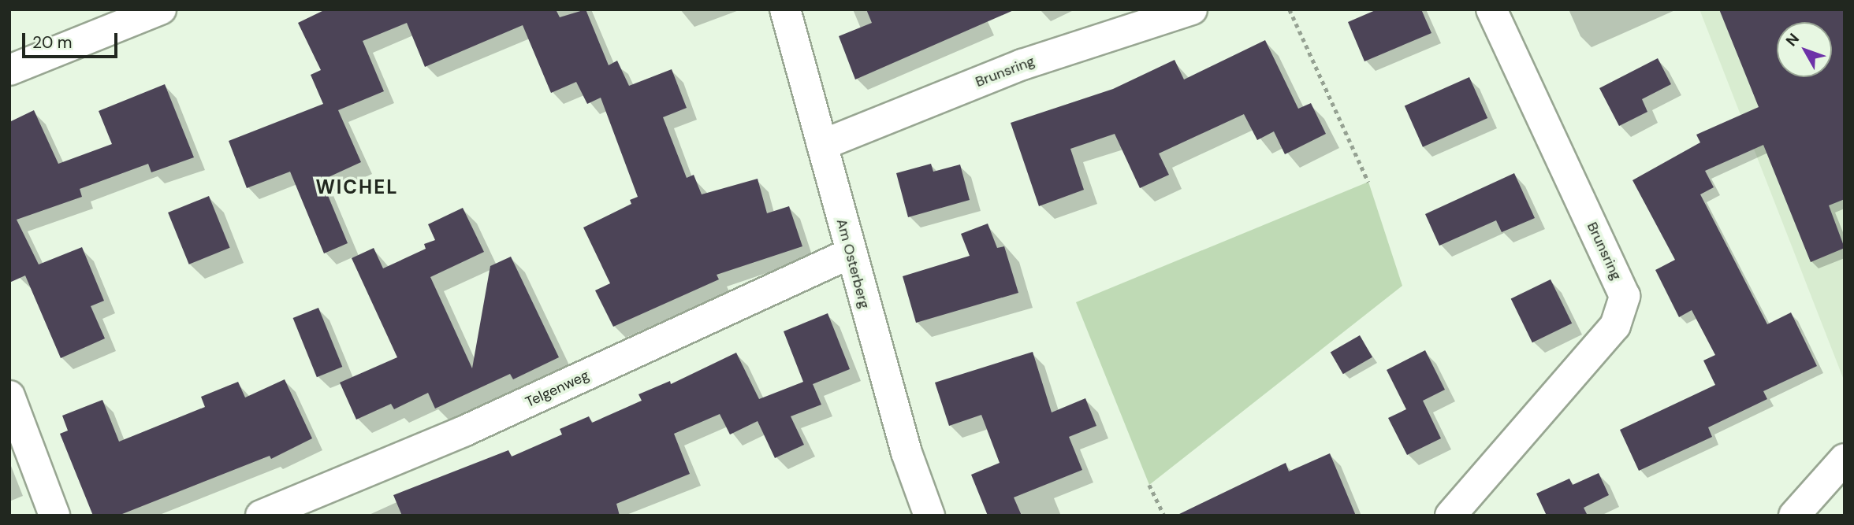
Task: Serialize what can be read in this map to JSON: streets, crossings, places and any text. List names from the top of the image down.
{
  "streets": {
    "street": ["Brunsring", "Am Osterberg", "Telgenweg"]
  },
  "crossings": [
    ["Brunsring", "Am Osterberg"],
    ["Am Osterberg", "Telgenweg"]
  ],
  "districts": ["WICHEL"],
  "scale_bar": "20 m",
  "north": "top left"
}
